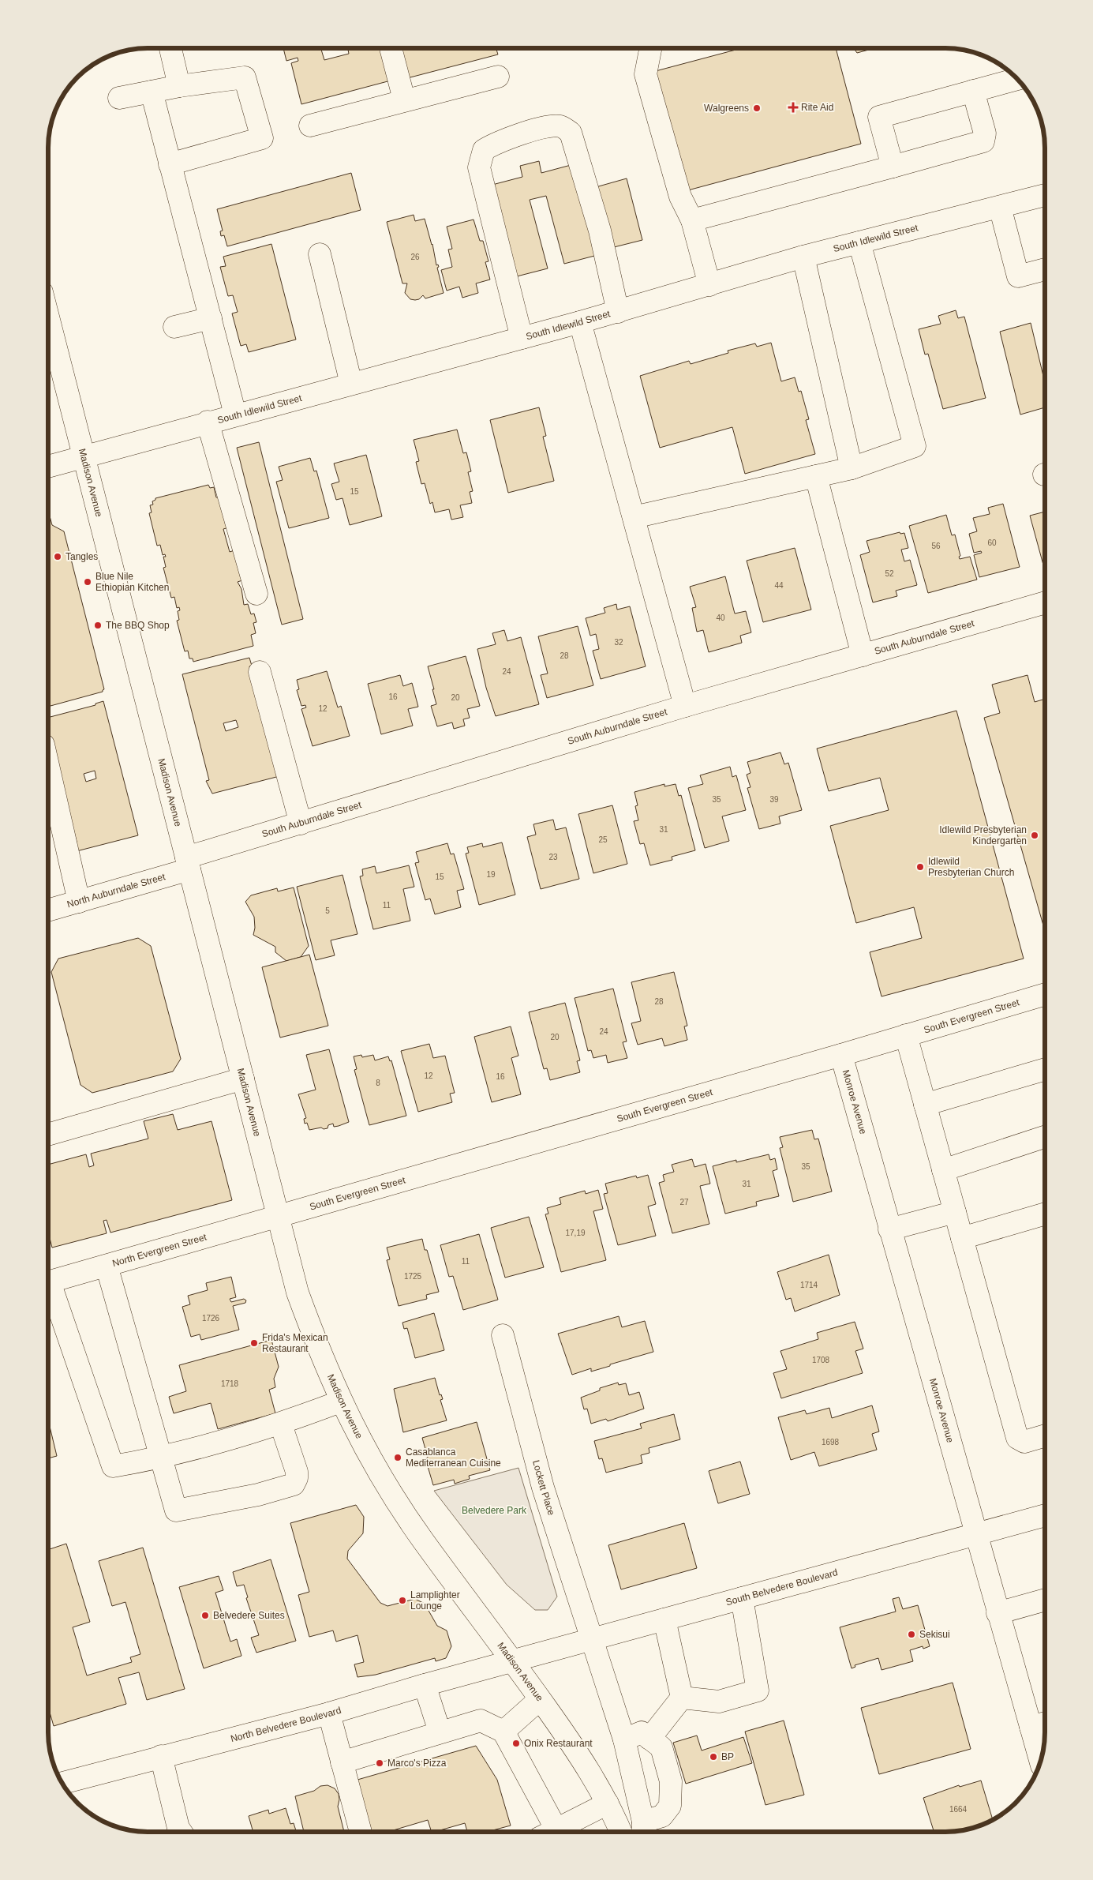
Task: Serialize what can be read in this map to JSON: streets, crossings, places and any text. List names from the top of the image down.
{
  "streets": {
    "street": [
      "South Idlewild Street",
      "Madison Avenue",
      "South Auburndale Street",
      "North Auburndale Street",
      "South Evergreen Street",
      "Monroe Avenue",
      "North Evergreen Street",
      "Lockett Place",
      "South Belvedere Boulevard",
      "North Belvedere Boulevard"
    ]
  },
  "crossings": [
    ["South Idlewild Street", "Madison Avenue"],
    ["Madison Avenue", "South Auburndale Street"],
    ["Madison Avenue", "North Auburndale Street"],
    ["Madison Avenue", "South Evergreen Street"],
    ["Madison Avenue", "North Evergreen Street"],
    ["Madison Avenue", "South Belvedere Boulevard"],
    ["Madison Avenue", "North Belvedere Boulevard"],
    ["South Auburndale Street", "North Auburndale Street"],
    ["South Evergreen Street", "Monroe Avenue"],
    ["South Evergreen Street", "North Evergreen Street"],
    ["Monroe Avenue", "South Belvedere Boulevard"],
    ["Lockett Place", "South Belvedere Boulevard"],
    ["South Belvedere Boulevard", "North Belvedere Boulevard"]
  ],
  "parks": ["Belvedere Park"],
  "places": {
    "health": ["Rite Aid"],
    "other": [
      "Walgreens",
      "Tangles",
      "Blue Nile Ethiopian Kitchen",
      "The BBQ Shop",
      "Idlewild Presbyterian Kindergarten",
      "Idlewild Presbyterian Church",
      "Frida's Mexican Restaurant",
      "Casablanca Mediterranean Cuisine",
      "Lamplighter Lounge",
      "Belvedere Suites",
      "Sekisui",
      "Onix Restaurant",
      "BP",
      "Marco's Pizza"
    ]
  },
  "house_numbers": [
    "26",
    "15",
    "60",
    "56",
    "52",
    "44",
    "40",
    "32",
    "28",
    "24",
    "16",
    "20",
    "12",
    "35",
    "39",
    "31",
    "25",
    "23",
    "19",
    "15",
    "11",
    "5",
    "28",
    "24",
    "20",
    "12",
    "16",
    "8",
    "35",
    "31",
    "27",
    "17,19",
    "11",
    "1725",
    "1714",
    "1726",
    "1708",
    "1718",
    "1698",
    "1664"
  ]
}
